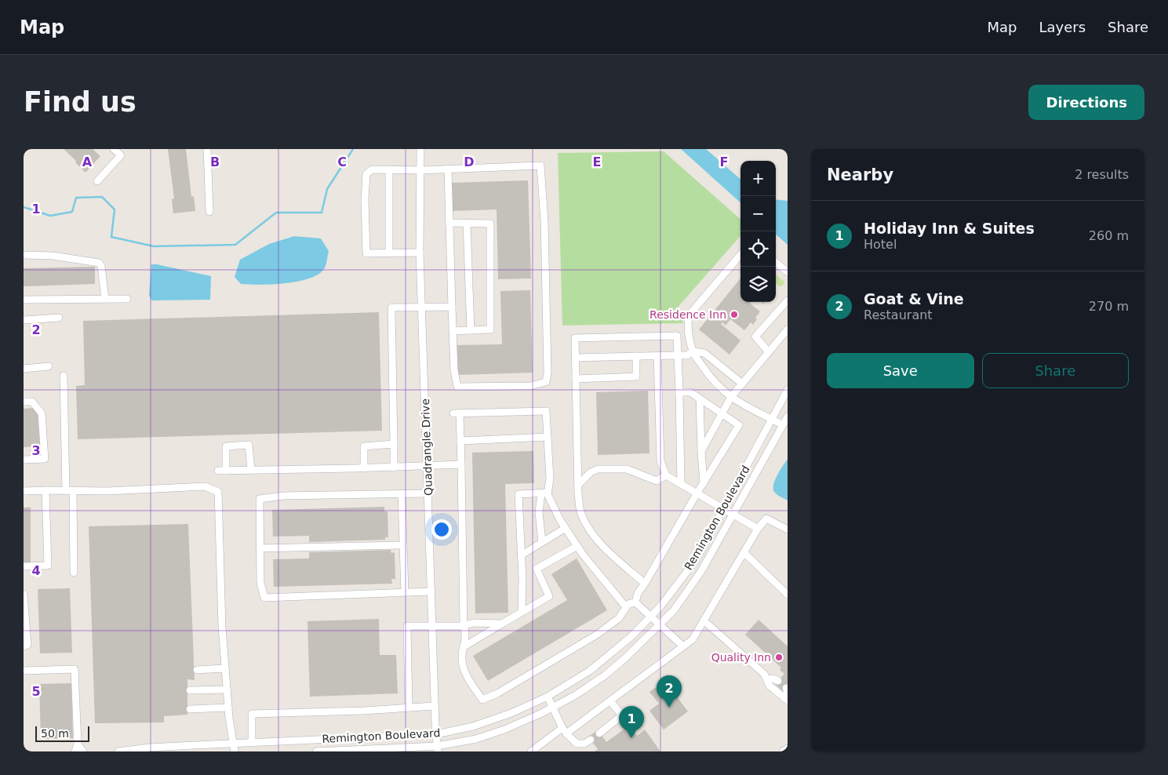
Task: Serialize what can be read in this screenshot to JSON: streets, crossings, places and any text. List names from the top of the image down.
{
  "streets": {
    "street": ["Quadrangle Drive", "Remington Boulevard"]
  },
  "crossings": [
    ["Quadrangle Drive", "Remington Boulevard"]
  ],
  "places": ["Residence Inn", "Quality Inn"],
  "scale_bar": "50 m",
  "page": {
    "header": "Map",
    "nav": ["Map", "Layers", "Share"],
    "buttons": [
      "Directions",
      ["Save", "Share"]
    ],
    "title": "Find us",
    "heading": ["Nearby", "2 results"],
    "map_buttons": ["+", "−"],
    "list": [
      {
        "mark": "1",
        "name": "Holiday Inn & Suites",
        "note": "Hotel",
        "value": "260 m"
      },
      {
        "mark": "2",
        "name": "Goat & Vine",
        "note": "Restaurant",
        "value": "270 m"
      }
    ],
    "pins": ["2", "1"],
    "scale": "50 m"
  },
  "grid": {
    "columns": [
      "A",
      "B",
      "C",
      "D",
      "E",
      "F"
    ],
    "rows": [
      "1",
      "2",
      "3",
      "4",
      "5"
    ]
  }
}
